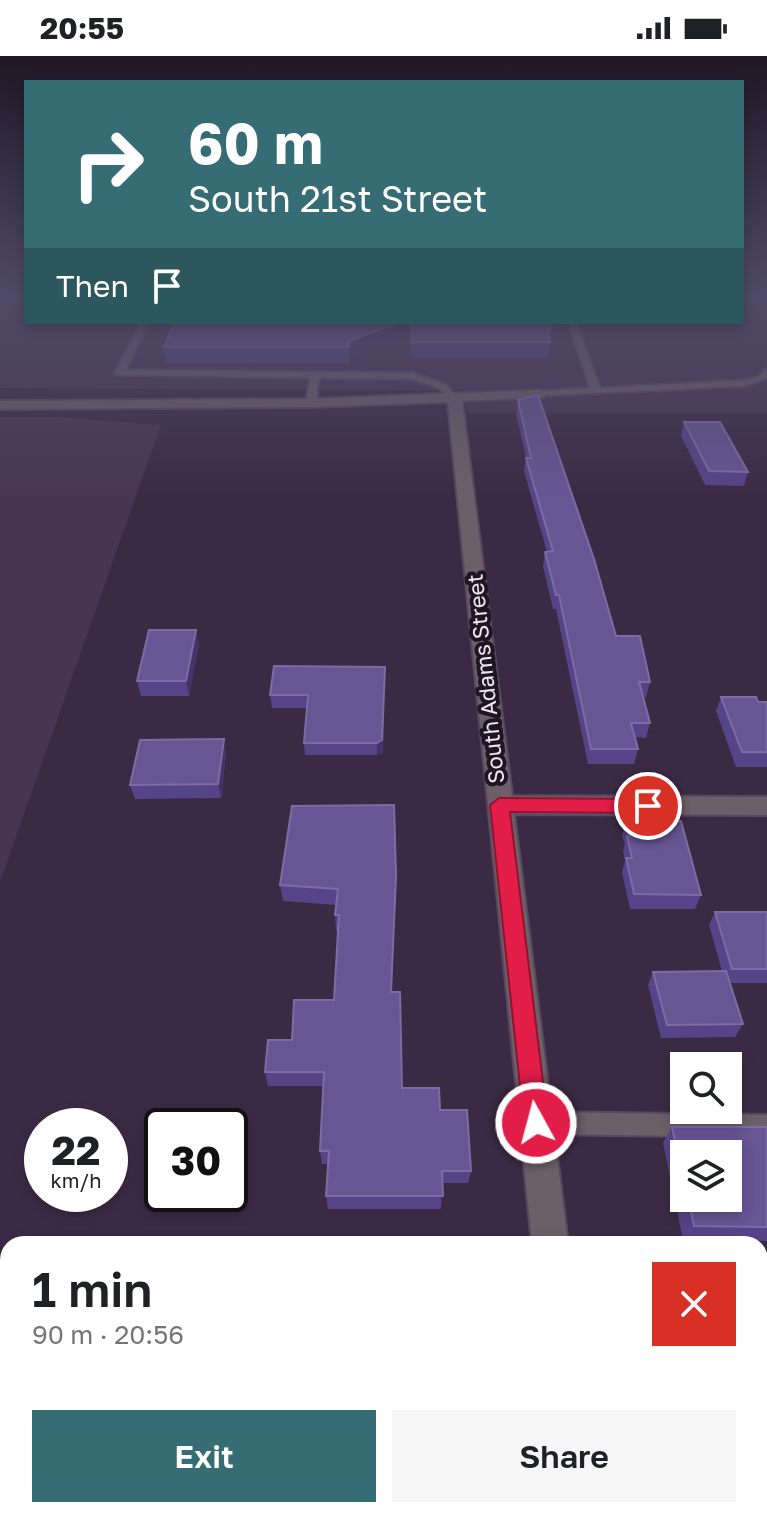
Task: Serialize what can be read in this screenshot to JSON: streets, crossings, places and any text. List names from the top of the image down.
{
  "streets": {
    "street": ["South Adams Street"]
  },
  "page": {
    "status": "20:55",
    "turn": ["60 m", "South 21st Street"],
    "then": "Then",
    "speed": "22 km/h",
    "limit": "30",
    "heading": ["1 min", "90 m · 20:56"],
    "buttons": ["Exit", "Share"]
  }
}
